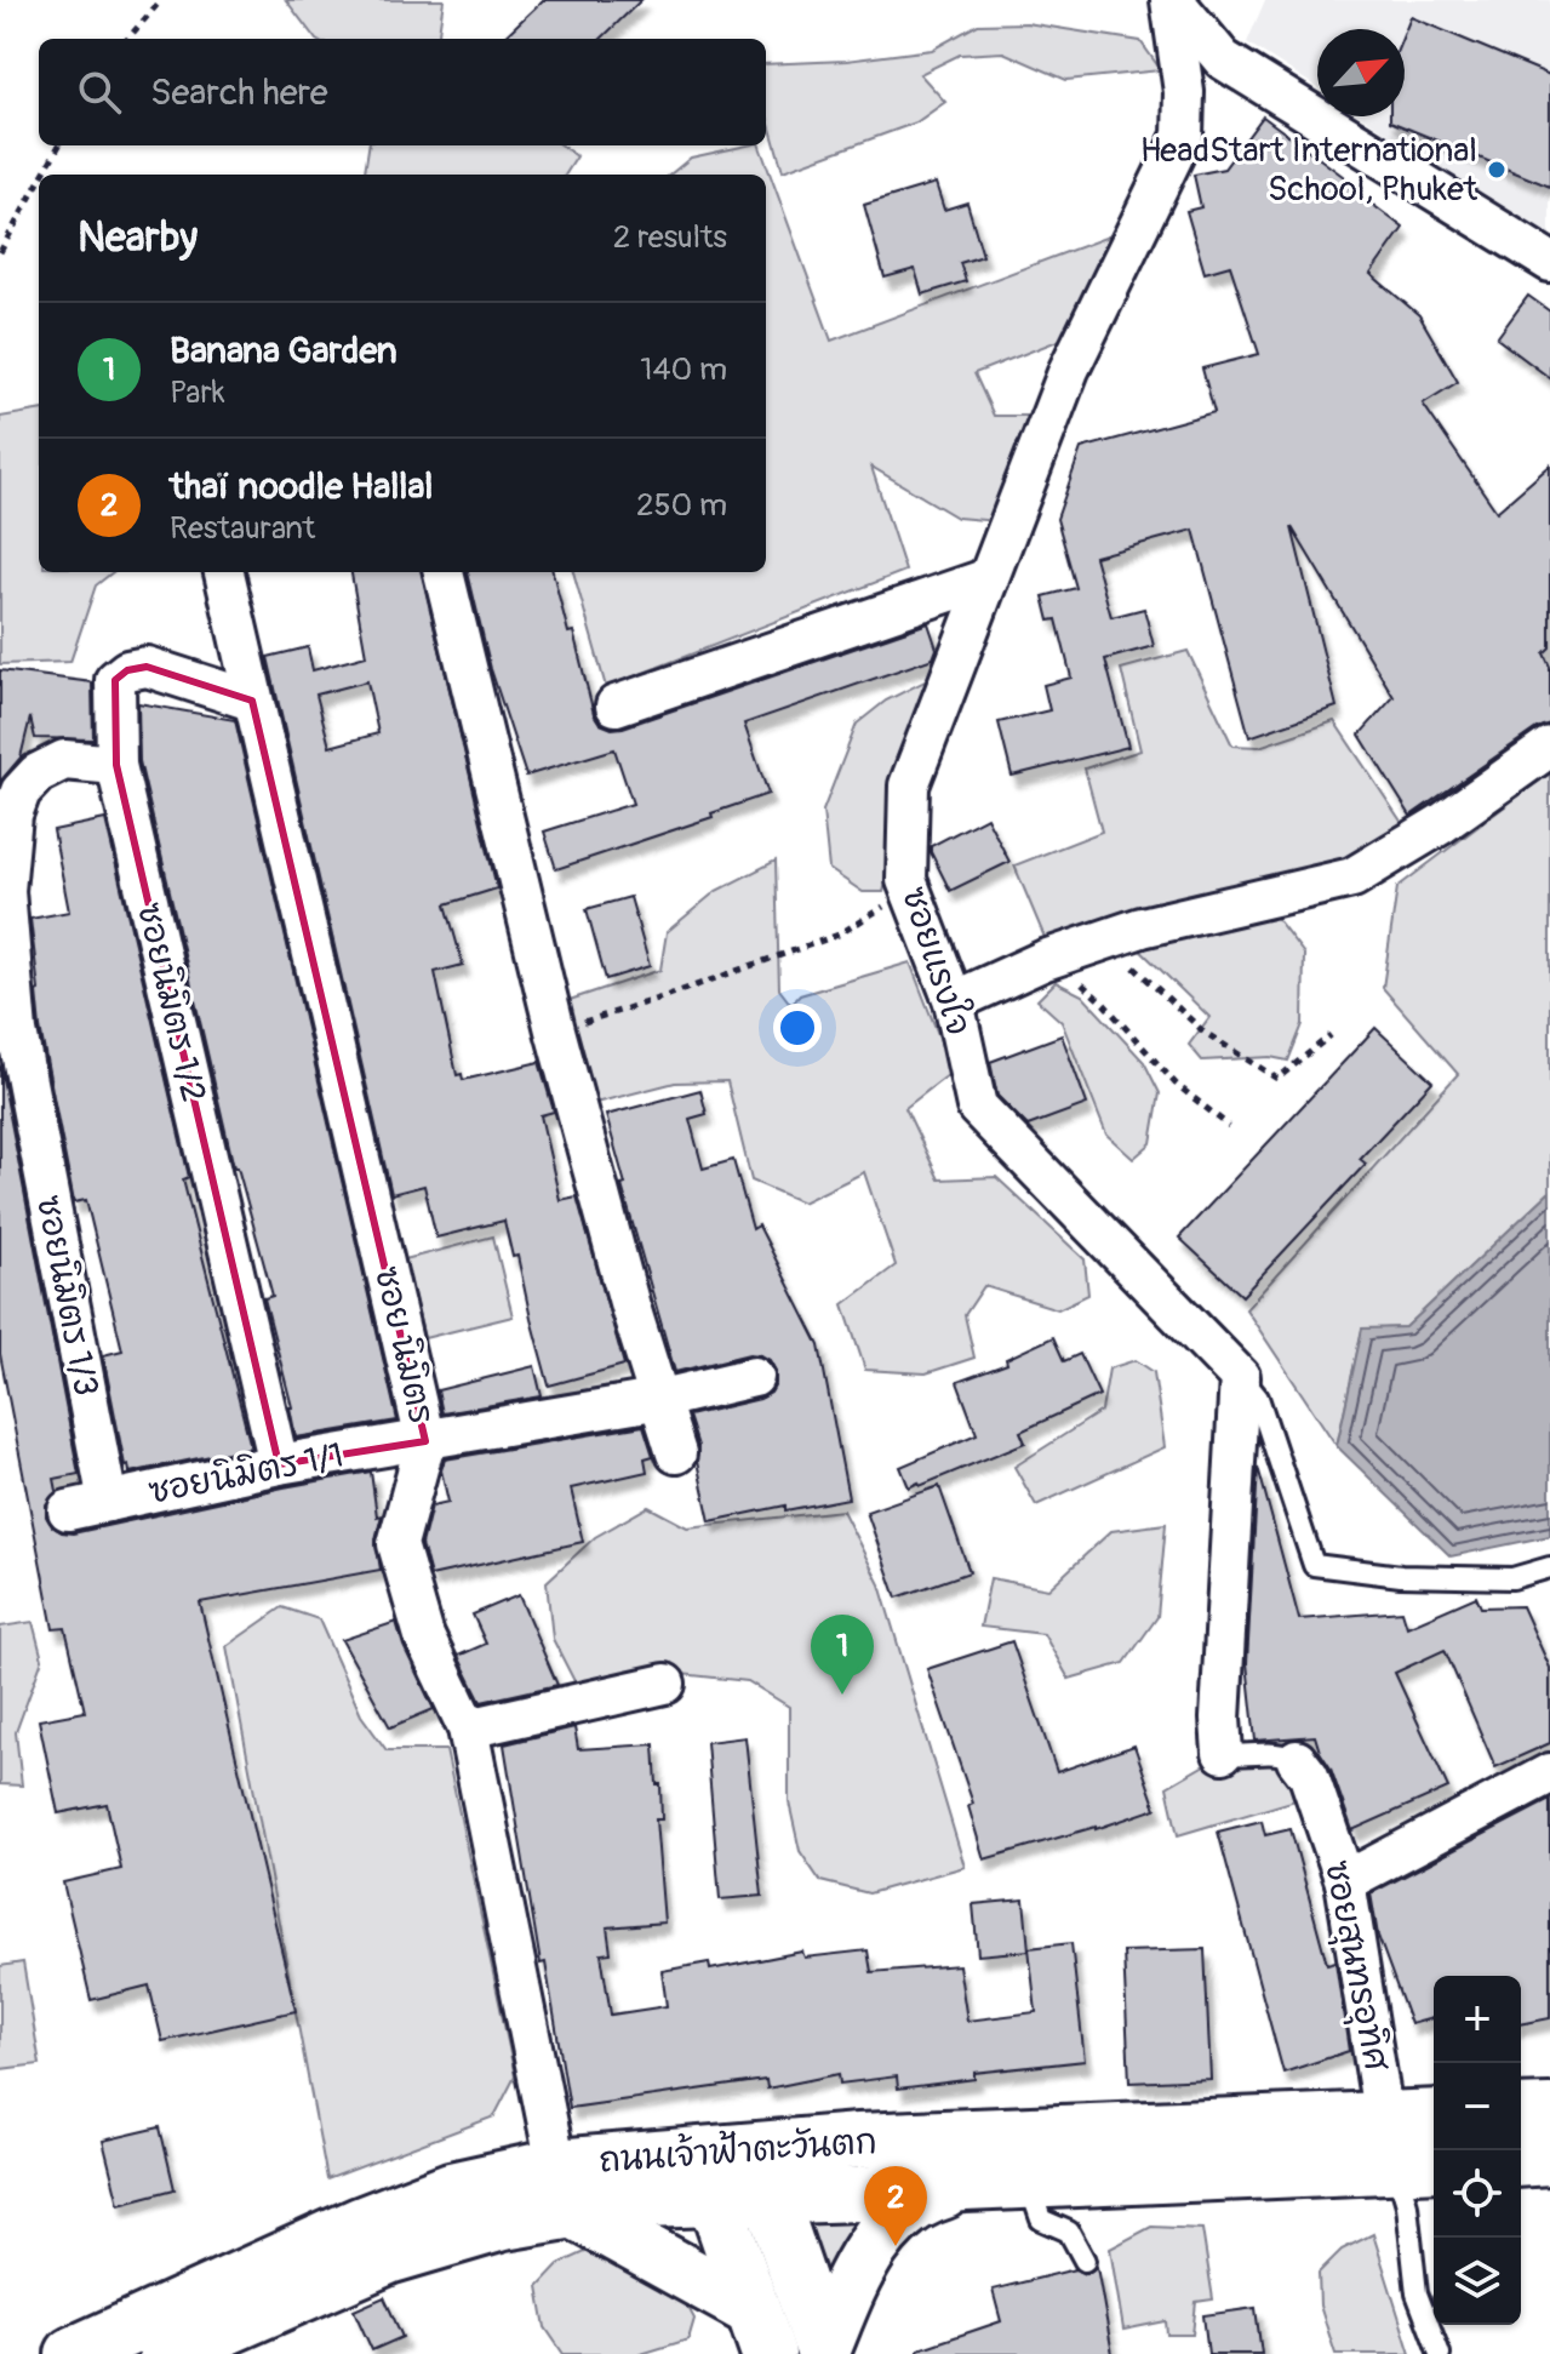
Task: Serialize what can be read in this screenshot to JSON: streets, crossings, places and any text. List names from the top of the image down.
{
  "streets": {
    "main road": ["ถนนเจ้าฟ้าตะวันตก"],
    "street": [
      "ซอยแรงใจ",
      "ซอยนิมิตร 1/2",
      "ซอยนิมิตร 1/3",
      "ซอย นิมิตร",
      "ซอยนิมิตร 1/1",
      "ซอยสุนทรอุทิศ"
    ]
  },
  "crossings": [
    ["ซอยนิมิตร 1/2", "ซอยนิมิตร 1/3"],
    ["ซอยนิมิตร 1/2", "ซอย นิมิตร"],
    ["ซอยนิมิตร 1/2", "ซอยนิมิตร 1/1"],
    ["ซอยนิมิตร 1/3", "ซอยนิมิตร 1/1"],
    ["ซอย นิมิตร", "ซอยนิมิตร 1/1"],
    ["ซอย นิมิตร", "ถนนเจ้าฟ้าตะวันตก"],
    ["ซอยสุนทรอุทิศ", "ถนนเจ้าฟ้าตะวันตก"]
  ],
  "places": ["HeadStart International School, Phuket"],
  "north": "top right",
  "page": {
    "search": "Search here",
    "heading": ["Nearby", "2 results"],
    "list": [
      {
        "mark": "1",
        "name": "Banana Garden",
        "note": "Park",
        "value": "140 m"
      },
      {
        "mark": "2",
        "name": "thaï noodle Hallal",
        "note": "Restaurant",
        "value": "250 m"
      }
    ],
    "pins": ["1", "2"],
    "map_buttons": ["+", "−"]
  }
}
